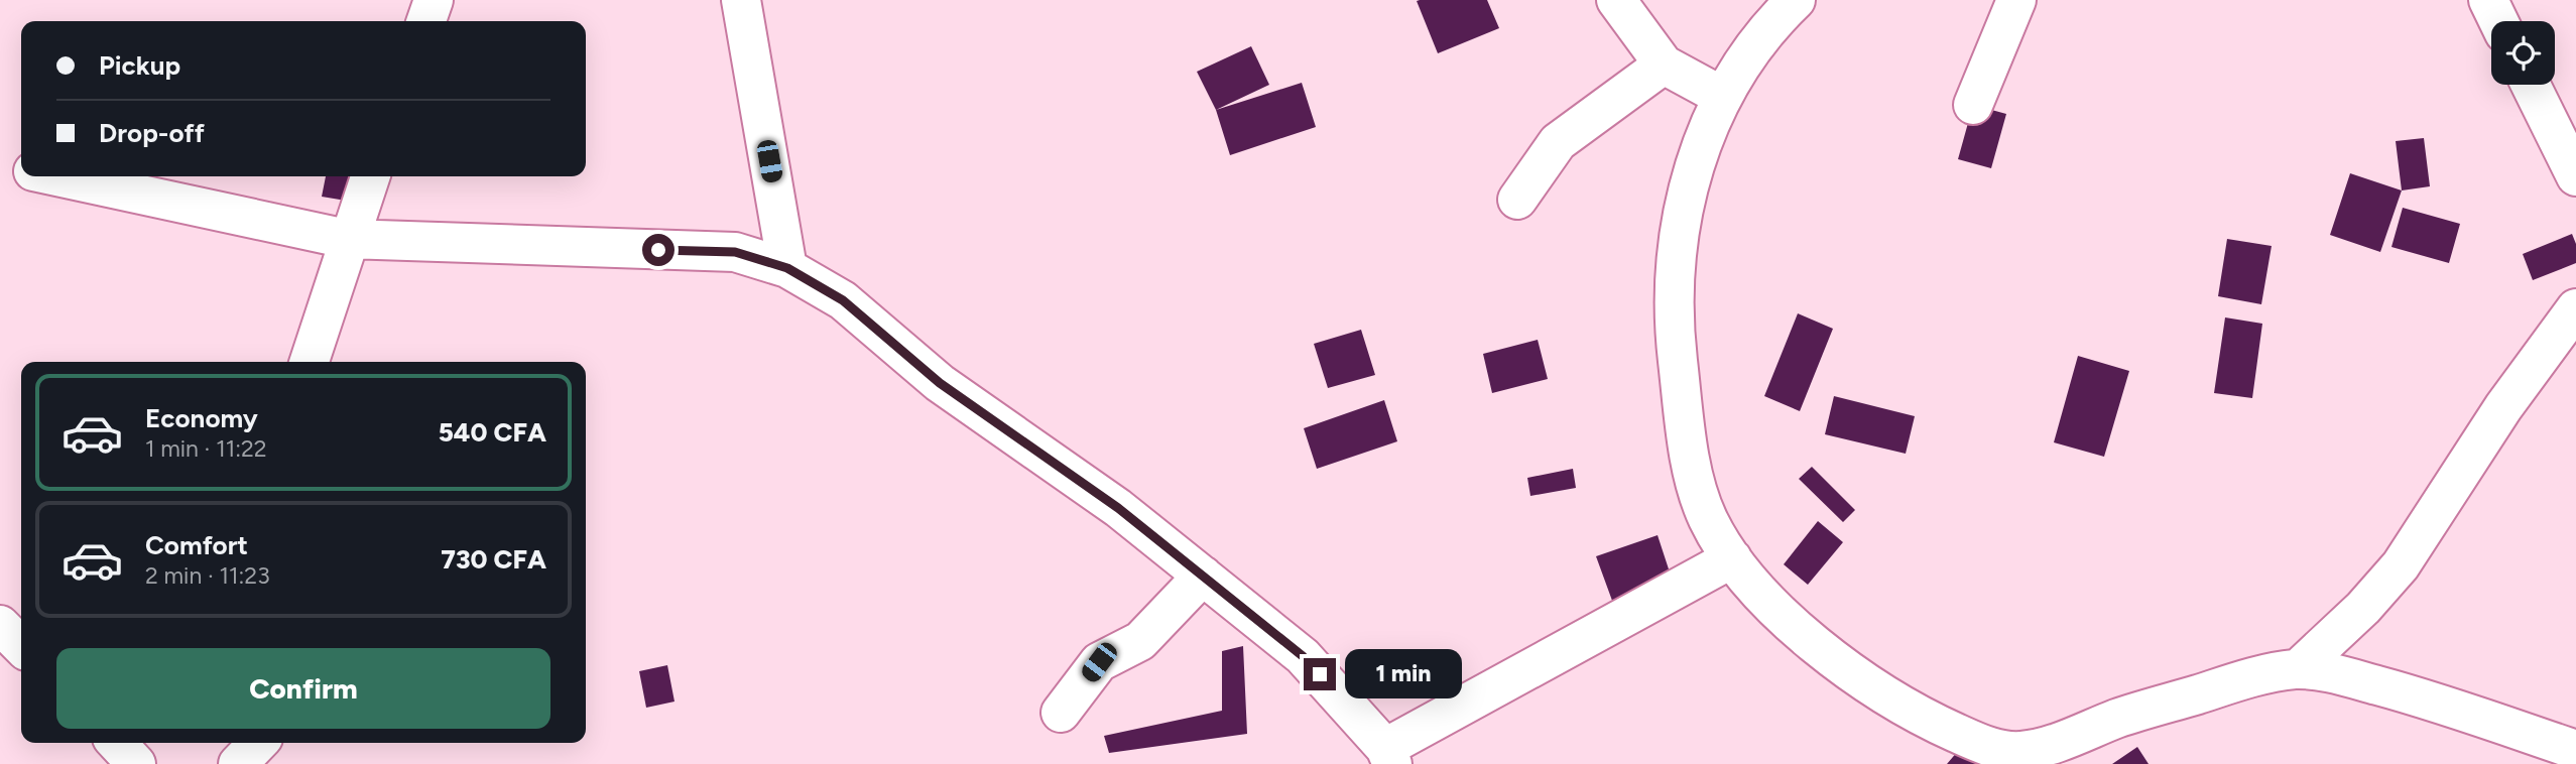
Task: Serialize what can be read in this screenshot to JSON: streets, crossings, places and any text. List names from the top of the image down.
{
  "page": {
    "banner": ["Pickup", "Drop-off"],
    "list": [
      {
        "name": "Economy",
        "note": "1 min · 11:22",
        "value": "540 CFA"
      },
      {
        "name": "Comfort",
        "note": "2 min · 11:23",
        "value": "730 CFA"
      }
    ],
    "buttons": "Confirm",
    "bubble": "1 min"
  }
}
